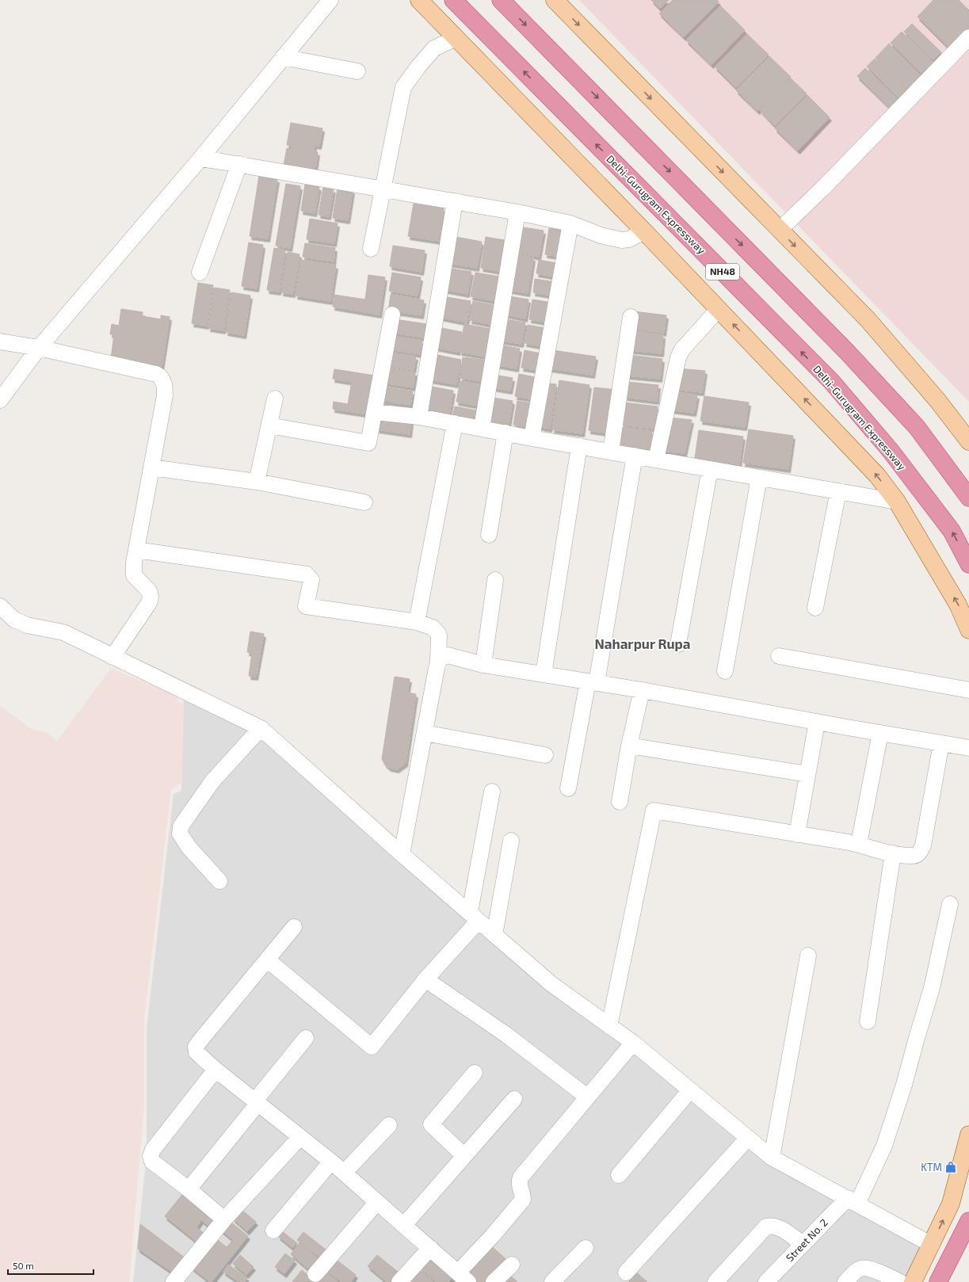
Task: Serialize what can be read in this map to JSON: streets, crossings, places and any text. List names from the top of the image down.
{
  "streets": {
    "highway": ["Delhi-Gurugram Expressway", "NH48"],
    "street": ["Street No. 2"]
  },
  "districts": ["Naharpur Rupa"],
  "places": {
    "shop": ["KTM"]
  },
  "scale_bar": "50 m"
}
